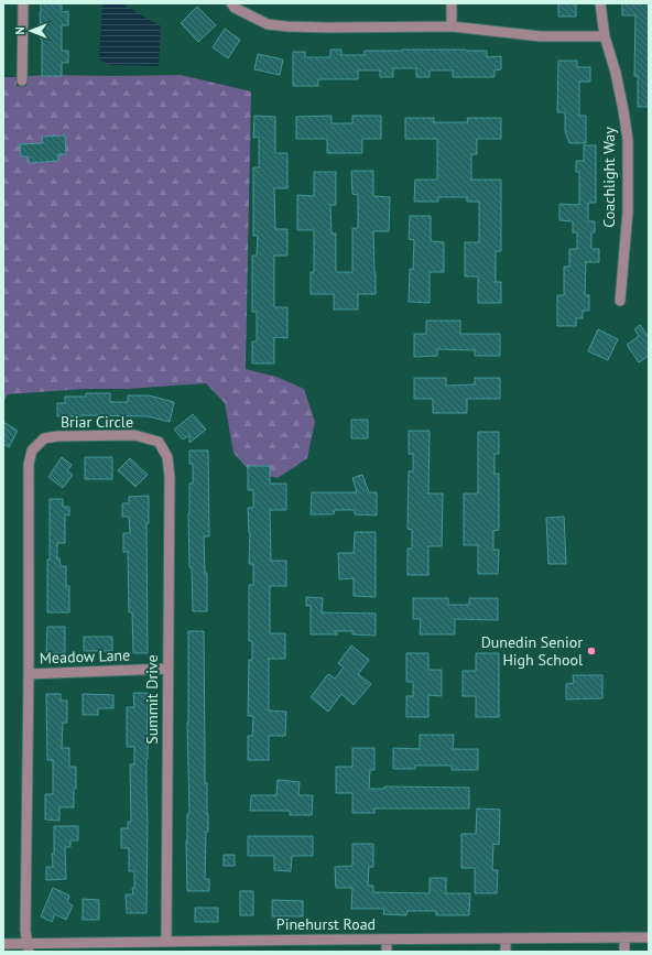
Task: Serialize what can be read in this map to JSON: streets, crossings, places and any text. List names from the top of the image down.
{
  "streets": {
    "street": [
      "Coachlight Way",
      "Briar Circle",
      "Meadow Lane",
      "Summit Drive",
      "Pinehurst Road"
    ]
  },
  "crossings": [
    ["Briar Circle", "Meadow Lane"],
    ["Briar Circle", "Summit Drive"],
    ["Meadow Lane", "Summit Drive"],
    ["Summit Drive", "Pinehurst Road"]
  ],
  "places": ["Dunedin Senior High School"],
  "north": "left"
}
